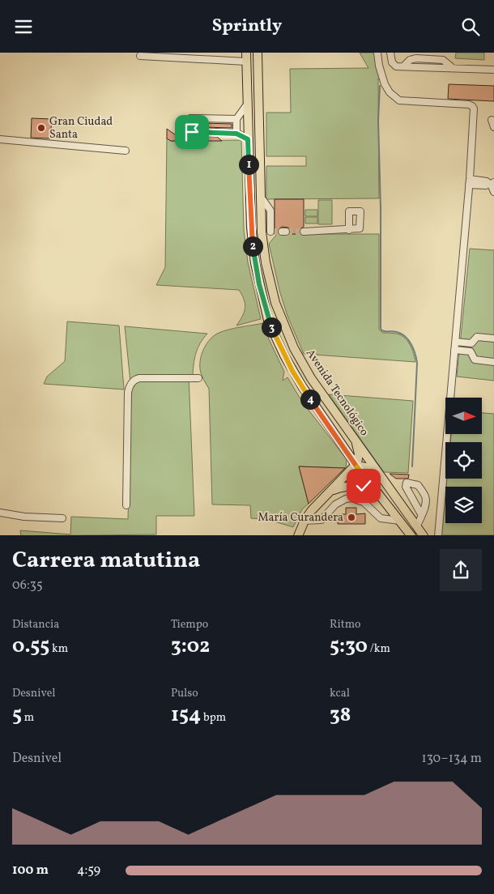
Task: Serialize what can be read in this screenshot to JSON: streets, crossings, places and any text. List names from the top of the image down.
{
  "streets": {
    "main road": ["Avenida Tecnológico"]
  },
  "places": ["Gran Ciudad Santa", "María Curandera"],
  "north": "right",
  "page": {
    "header": "Sprintly",
    "pins": [
      "1",
      "2",
      "3",
      "4"
    ],
    "heading": ["Carrera matutina", "06:35"],
    "stats": [
      ["Distancia", "0.55 km"],
      ["Tiempo", "3:02"],
      ["Ritmo", "5:30 /km"],
      ["Desnivel", "5 m"],
      ["Pulso", "154 bpm"],
      ["kcal", "38"]
    ],
    "chart": ["Desnivel", "130–134 m"],
    "list": [
      {
        "name": "100 m",
        "note": "4:59"
      }
    ]
  }
}
